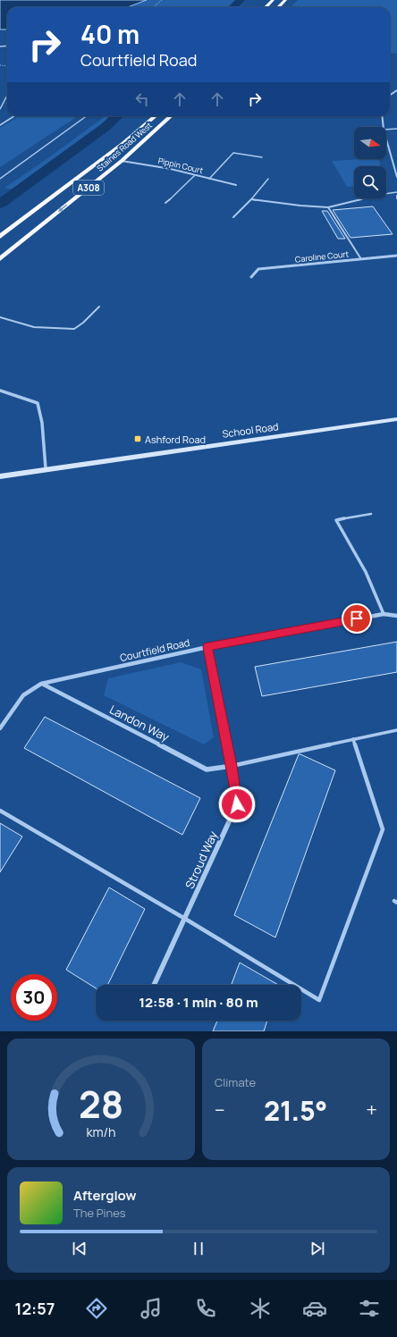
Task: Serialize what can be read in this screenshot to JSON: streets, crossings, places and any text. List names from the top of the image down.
{
  "streets": {
    "highway": ["Staines Road West", "A308"],
    "main road": ["School Road"],
    "street": [
      "Pippin Court",
      "Caroline Court",
      "Courtfield Road",
      "Landon Way",
      "Stroud Way"
    ]
  },
  "crossings": [
    ["Staines Road West", "Pippin Court"],
    ["Courtfield Road", "Landon Way"],
    ["Courtfield Road", "Stroud Way"],
    ["Landon Way", "Stroud Way"]
  ],
  "places": {
    "transit": ["Ashford Road"]
  },
  "north": "right",
  "page": {
    "turn": ["40 m", "Courtfield Road"],
    "limit": "30",
    "trip": "12:58 · 1 min · 80 m",
    "tile": "Climate",
    "heat": ["−", "21.5°", "+"],
    "song": ["Afterglow", "The Pines"],
    "tabs": "12:57",
    "gauge": ["28", "km/h"]
  }
}
